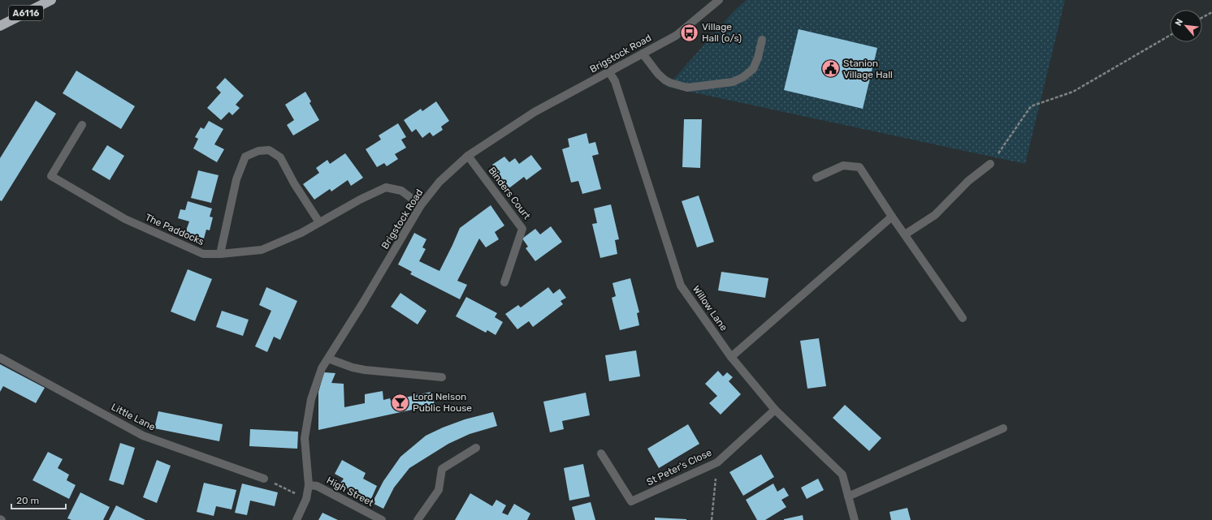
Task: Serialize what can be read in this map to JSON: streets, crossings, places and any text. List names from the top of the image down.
{
  "streets": {
    "highway": ["A6116"],
    "street": [
      "Brigstock Road",
      "Binders Court",
      "The Paddocks",
      "Willow Lane",
      "Little Lane",
      "St Peter's Close",
      "High Street"
    ]
  },
  "crossings": [
    ["Brigstock Road", "Binders Court"],
    ["Brigstock Road", "The Paddocks"],
    ["Brigstock Road", "Willow Lane"],
    ["Brigstock Road", "High Street"],
    ["Willow Lane", "St Peter's Close"]
  ],
  "places": {
    "bus stop": ["Village Hall (o/s)"],
    "public building": ["Stanion Village Hall"],
    "bar": ["Lord Nelson Public House"]
  },
  "scale_bar": "20 m",
  "north": "top left"
}
